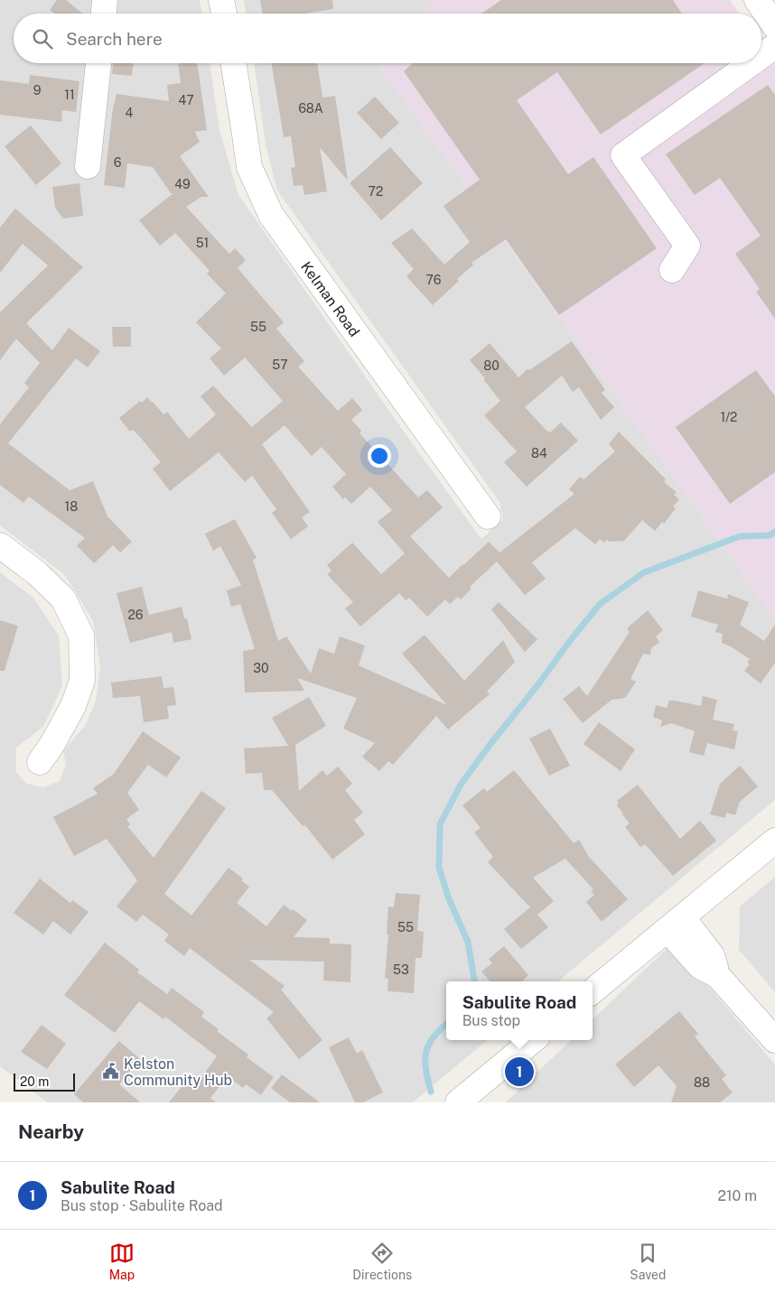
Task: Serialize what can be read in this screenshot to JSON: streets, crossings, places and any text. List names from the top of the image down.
{
  "streets": {
    "street": ["Kelman Road"]
  },
  "places": {
    "public building": ["Kelston Community Hub"]
  },
  "house_numbers": [
    "9",
    "11",
    "47",
    "68A",
    "4",
    "6",
    "49",
    "72",
    "51",
    "76",
    "55",
    "57",
    "80",
    "1/2",
    "84",
    "18",
    "26",
    "30",
    "55",
    "53",
    "88"
  ],
  "scale_bar": "20 m",
  "page": {
    "search": "Search here",
    "popup": ["Sabulite Road", "Bus stop"],
    "pins": "1",
    "scale": "20 m",
    "heading": "Nearby",
    "list": [
      {
        "mark": "1",
        "name": "Sabulite Road",
        "note": "Bus stop · Sabulite Road",
        "value": "210 m"
      }
    ],
    "nav": ["Map", "Directions", "Saved"]
  }
}
